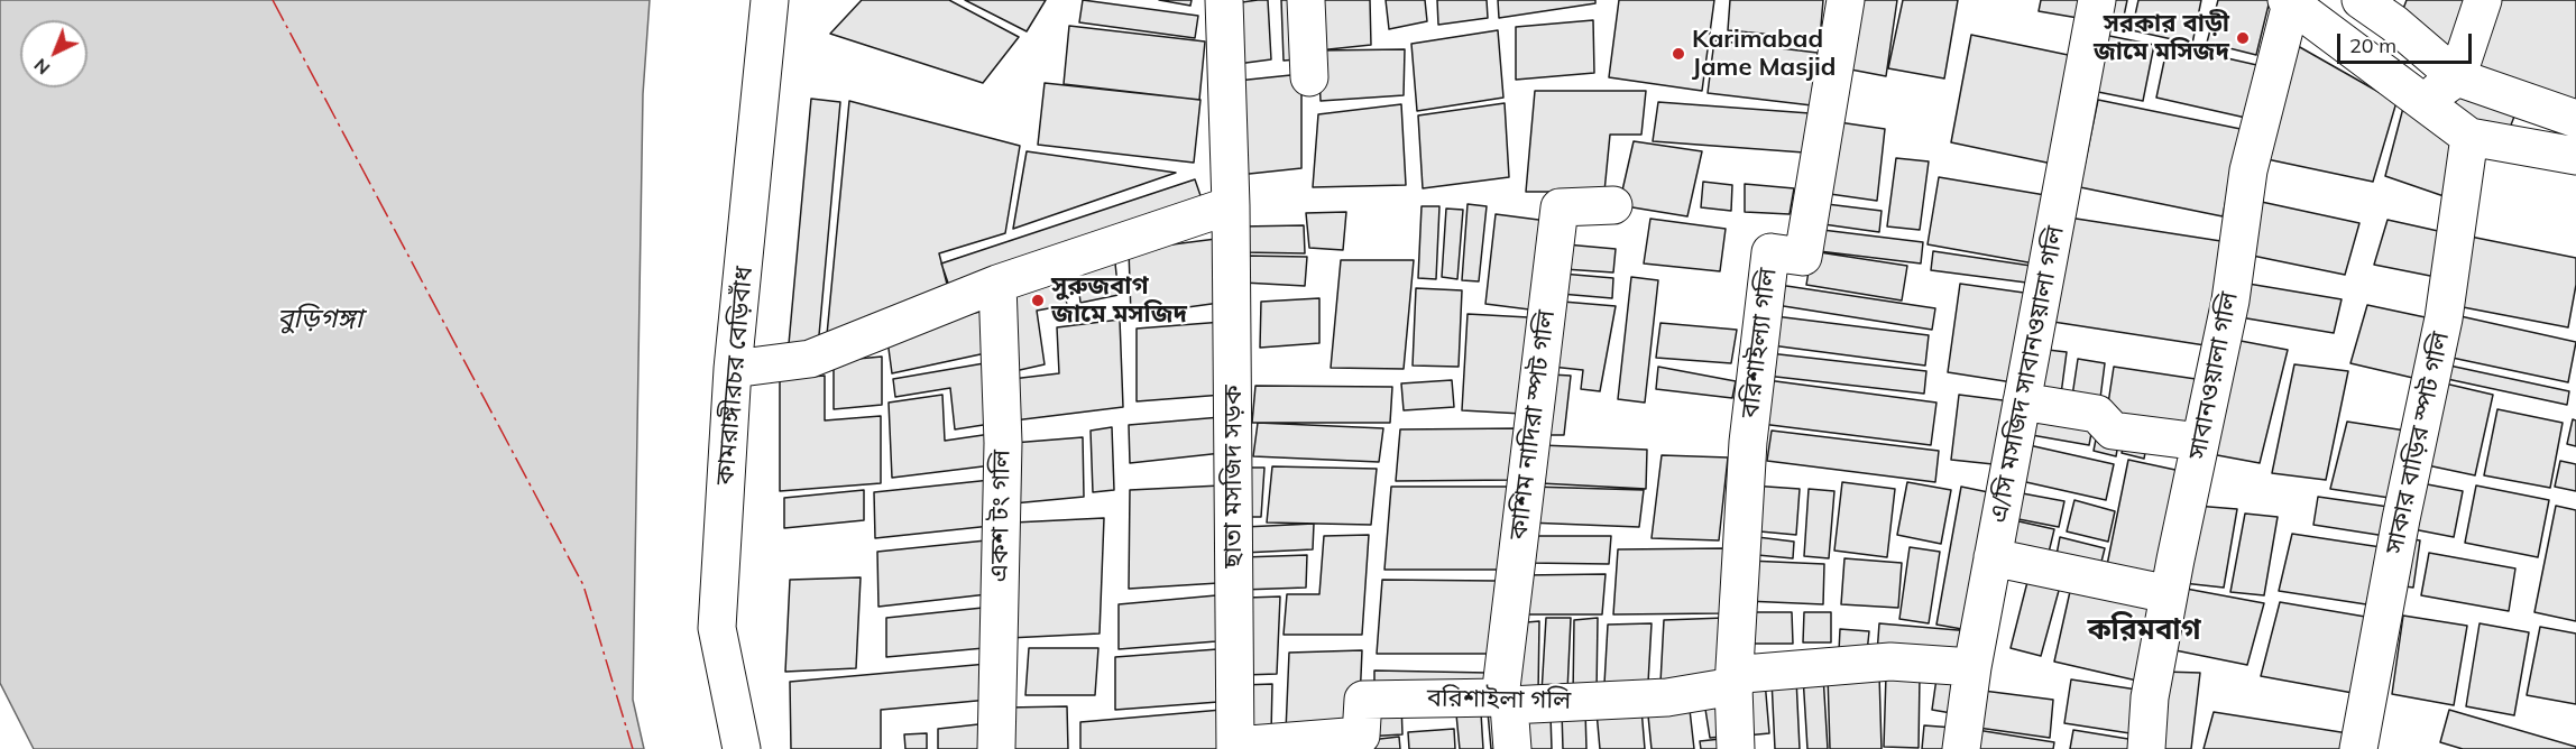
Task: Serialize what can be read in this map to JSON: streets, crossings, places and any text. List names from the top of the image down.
{
  "streets": {
    "street": [
      "বরিশাইল্যা গলি",
      "এ/সি মসজিদ সাবানওয়ালা গলি",
      "কামরাঙ্গীরচর বেড়িবাঁধ",
      "সাবানওয়ালা গলি",
      "কাশিম নাদিরা স্পট গলি",
      "সাকার বাড়ির স্পট গলি",
      "ছাতা মসজিদ সড়ক",
      "একশ টং গলি",
      "বরিশাইলা গলি"
    ]
  },
  "crossings": [
    ["বরিশাইল্যা গলি", "বরিশাইলা গলি"],
    ["এ/সি মসজিদ সাবানওয়ালা গলি", "বরিশাইলা গলি"],
    ["কাশিম নাদিরা স্পট গলি", "বরিশাইলা গলি"],
    ["ছাতা মসজিদ সড়ক", "বরিশাইলা গলি"]
  ],
  "districts": ["করিমবাগ"],
  "water": ["বুড়িগঙ্গা"],
  "places": ["সরকার বাড়ী জামে মসিজদ", "Karimabad Jame Masjid", "সুরুজবাগ জামে মসজিদ"],
  "scale_bar": "20 m",
  "north": "bottom left"
}
